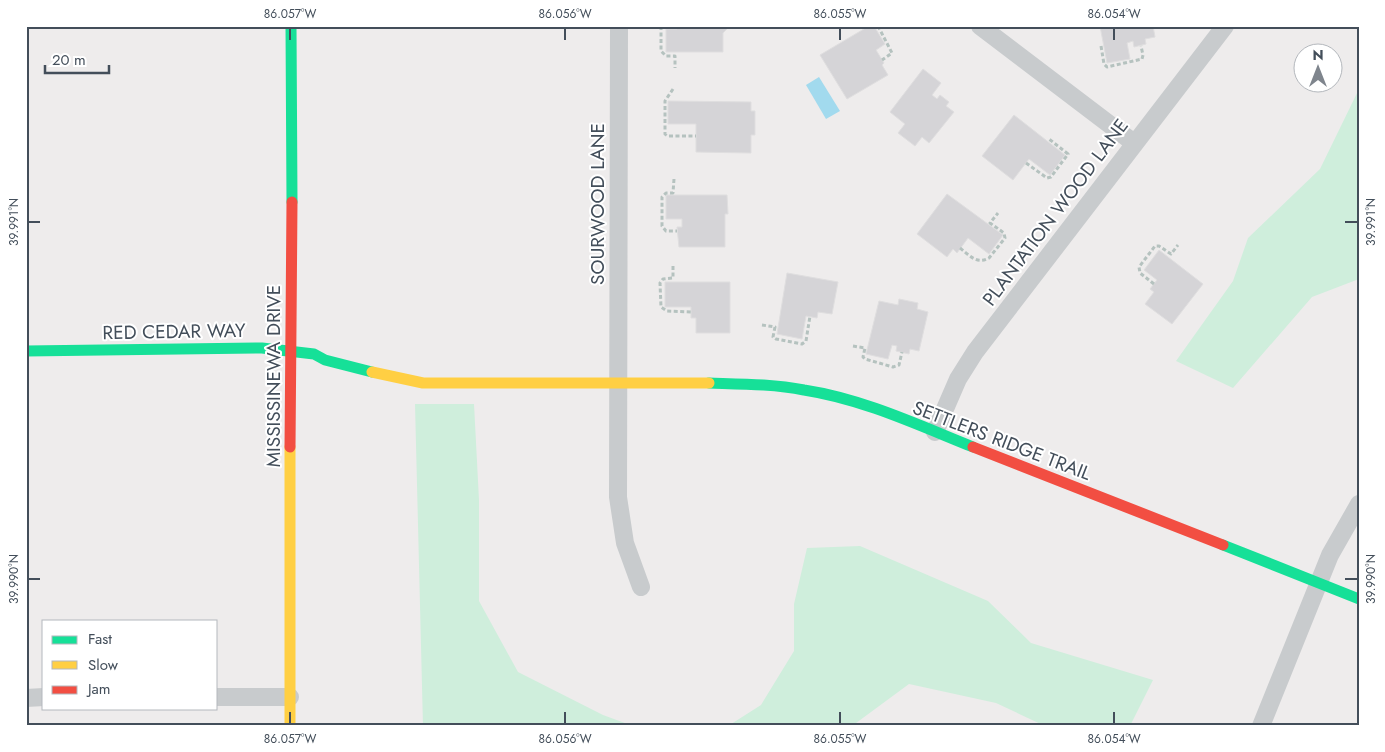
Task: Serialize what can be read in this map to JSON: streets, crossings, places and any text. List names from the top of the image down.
{
  "streets": {
    "street": [
      "SOURWOOD LANE",
      "PLANTATION WOOD LANE",
      "RED CEDAR WAY",
      "MISSISSINEWA DRIVE",
      "SETTLERS RIDGE TRAIL"
    ]
  },
  "crossings": [
    ["SOURWOOD LANE", "RED CEDAR WAY"],
    ["SOURWOOD LANE", "SETTLERS RIDGE TRAIL"],
    ["PLANTATION WOOD LANE", "SETTLERS RIDGE TRAIL"],
    ["RED CEDAR WAY", "MISSISSINEWA DRIVE"],
    ["RED CEDAR WAY", "SETTLERS RIDGE TRAIL"]
  ],
  "legend": ["Fast", "Slow", "Jam"],
  "scale_bar": "20 m",
  "north": "top",
  "coordinates": [
    "86.057°W",
    "86.056°W",
    "86.055°W",
    "86.054°W",
    "39.991°N",
    "39.990°N"
  ]
}
